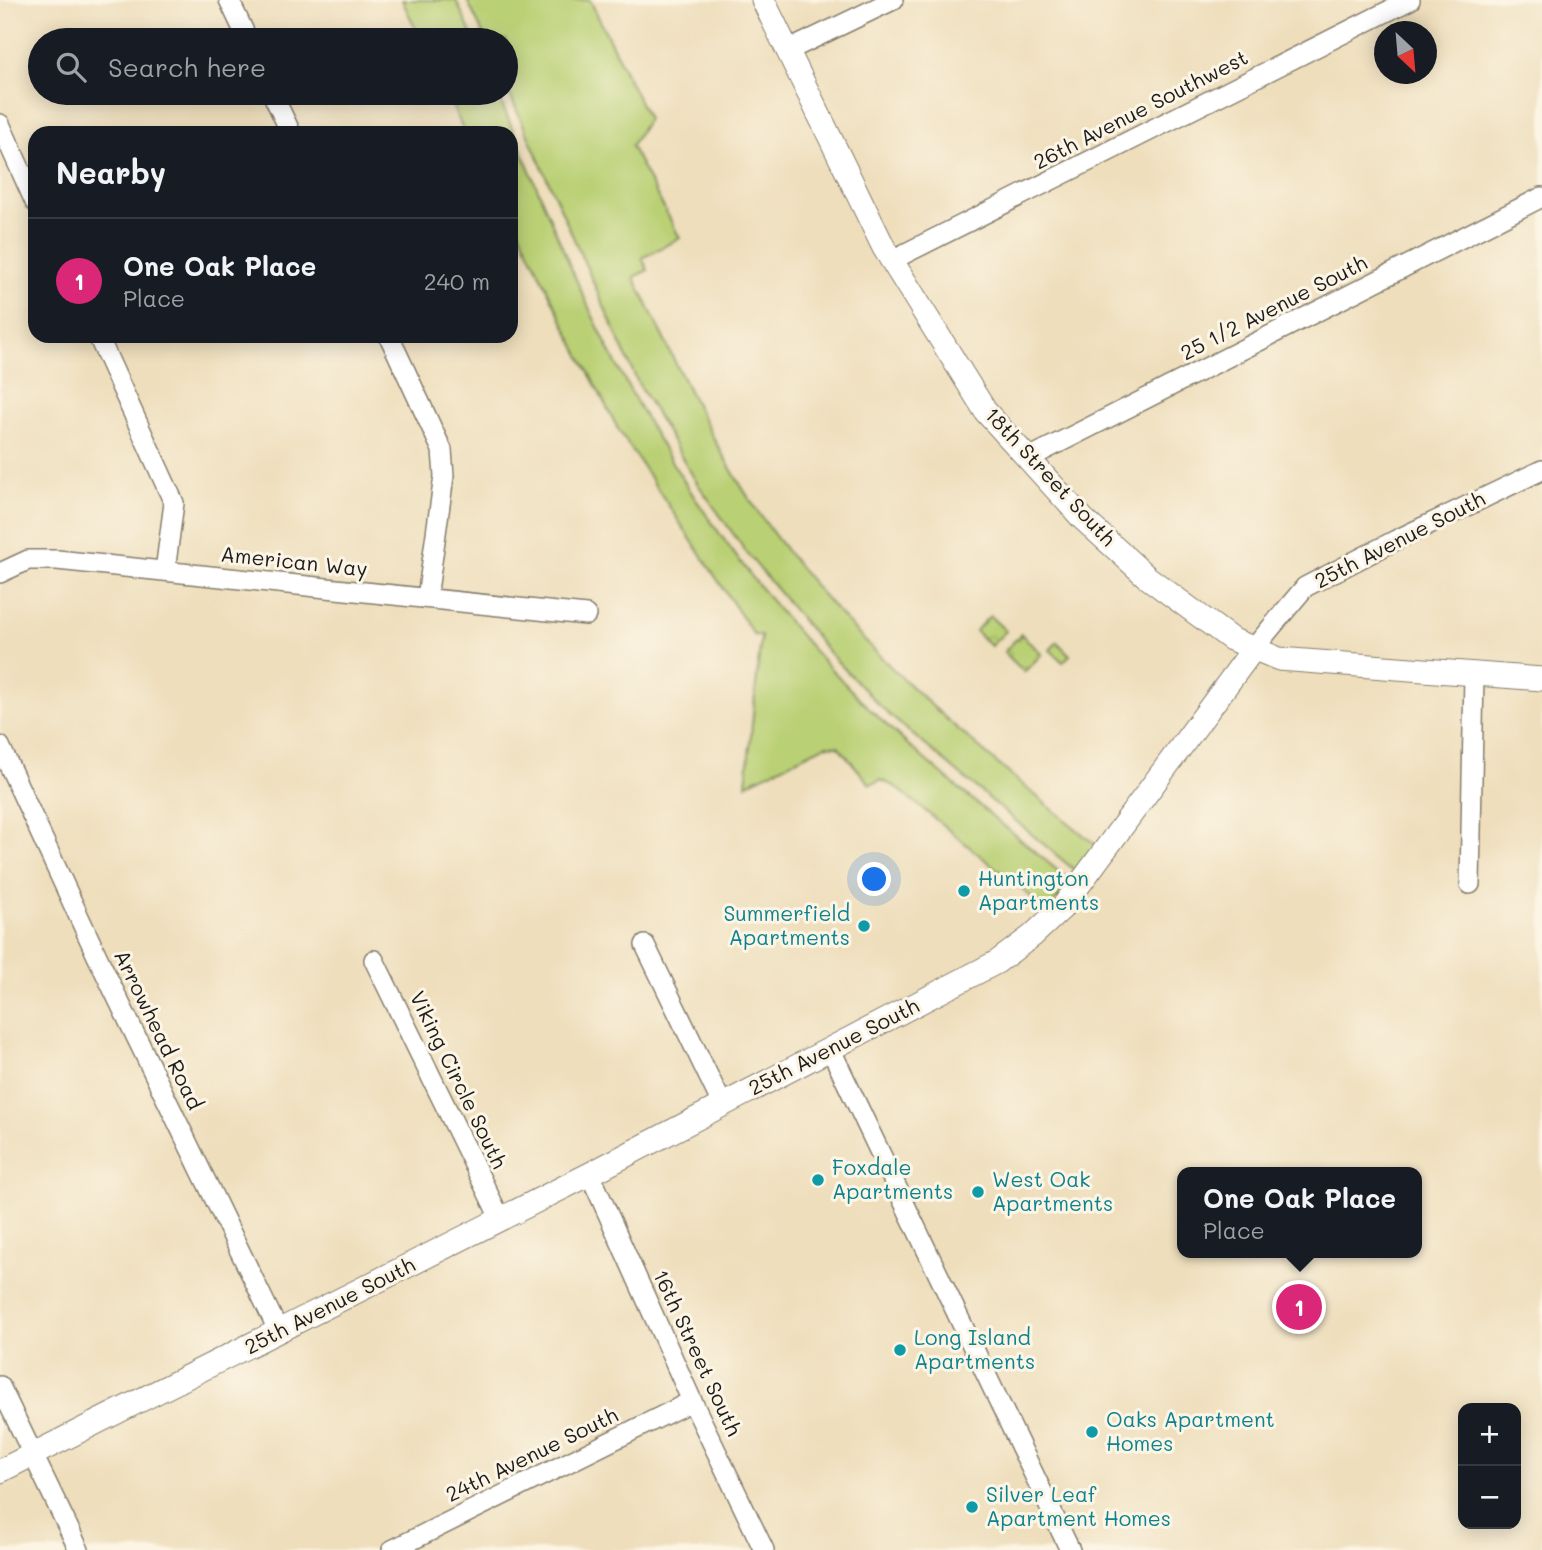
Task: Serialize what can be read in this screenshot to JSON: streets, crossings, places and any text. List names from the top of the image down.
{
  "streets": {
    "street": [
      "26th Avenue Southwest",
      "25 1/2 Avenue South",
      "18th Street South",
      "25th Avenue South",
      "American Way",
      "Arrowhead Road",
      "Viking Circle South",
      "16th Street South",
      "24th Avenue South"
    ]
  },
  "crossings": [
    ["26th Avenue Southwest", "18th Street South"],
    ["25 1/2 Avenue South", "18th Street South"],
    ["18th Street South", "25th Avenue South"],
    ["25th Avenue South", "Arrowhead Road"],
    ["25th Avenue South", "Viking Circle South"],
    ["25th Avenue South", "16th Street South"],
    ["16th Street South", "24th Avenue South"]
  ],
  "places": [
    "Huntington Apartments",
    "Summerfield Apartments",
    "Foxdale Apartments",
    "West Oak Apartments",
    "Long Island Apartments",
    "Oaks Apartment Homes",
    "Silver Leaf Apartment Homes"
  ],
  "north": "bottom right",
  "page": {
    "search": "Search here",
    "heading": "Nearby",
    "list": [
      {
        "mark": "1",
        "name": "One Oak Place",
        "note": "Place",
        "value": "240 m"
      }
    ],
    "popup": ["One Oak Place", "Place"],
    "pins": "1",
    "map_buttons": ["+", "−"]
  }
}
